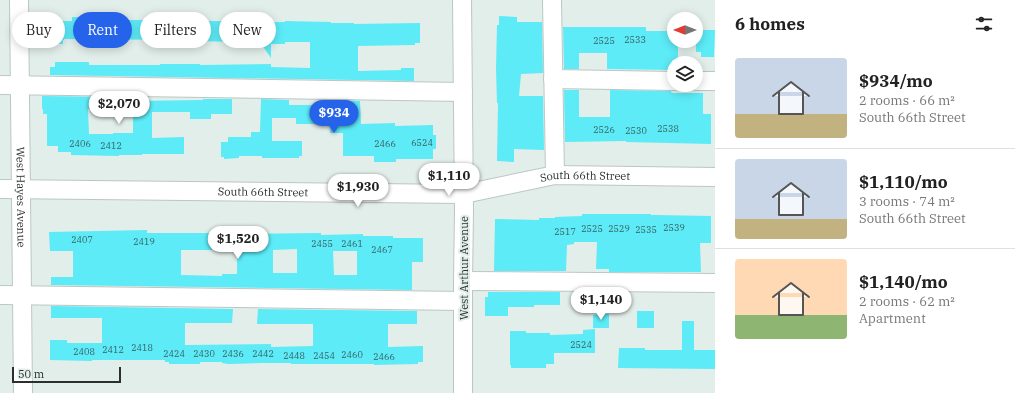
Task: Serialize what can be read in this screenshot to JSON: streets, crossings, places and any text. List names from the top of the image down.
{
  "streets": {
    "street": ["South 66th Street", "West Hayes Avenue", "West Arthur Avenue"]
  },
  "crossings": [
    ["South 66th Street", "West Hayes Avenue"],
    ["South 66th Street", "West Arthur Avenue"]
  ],
  "house_numbers": [
    "2533",
    "2525",
    "2538",
    "2526",
    "2530",
    "6524",
    "2406",
    "2466",
    "2412",
    "2539",
    "2525",
    "2529",
    "2535",
    "2517",
    "2407",
    "2419",
    "2455",
    "2461",
    "2467",
    "2524",
    "2418",
    "2412",
    "2408",
    "2424",
    "2430",
    "2436",
    "2442",
    "2460",
    "2448",
    "2454",
    "2466"
  ],
  "scale_bar": "50 m",
  "north": "left",
  "page": {
    "heading": "6 homes",
    "chip": [
      "Buy",
      "Rent",
      "Filters",
      "New"
    ],
    "list": [
      {
        "name": "$934/mo",
        "note": "2 rooms · 66 m² · South 66th Street"
      },
      {
        "name": "$1,110/mo",
        "note": "3 rooms · 74 m² · South 66th Street"
      },
      {
        "name": "$1,140/mo",
        "note": "2 rooms · 62 m² · Apartment"
      }
    ],
    "price": [
      "$2,070",
      "$934",
      "$1,110",
      "$1,930",
      "$1,520",
      "$1,140"
    ],
    "scale": "50 m"
  }
}
